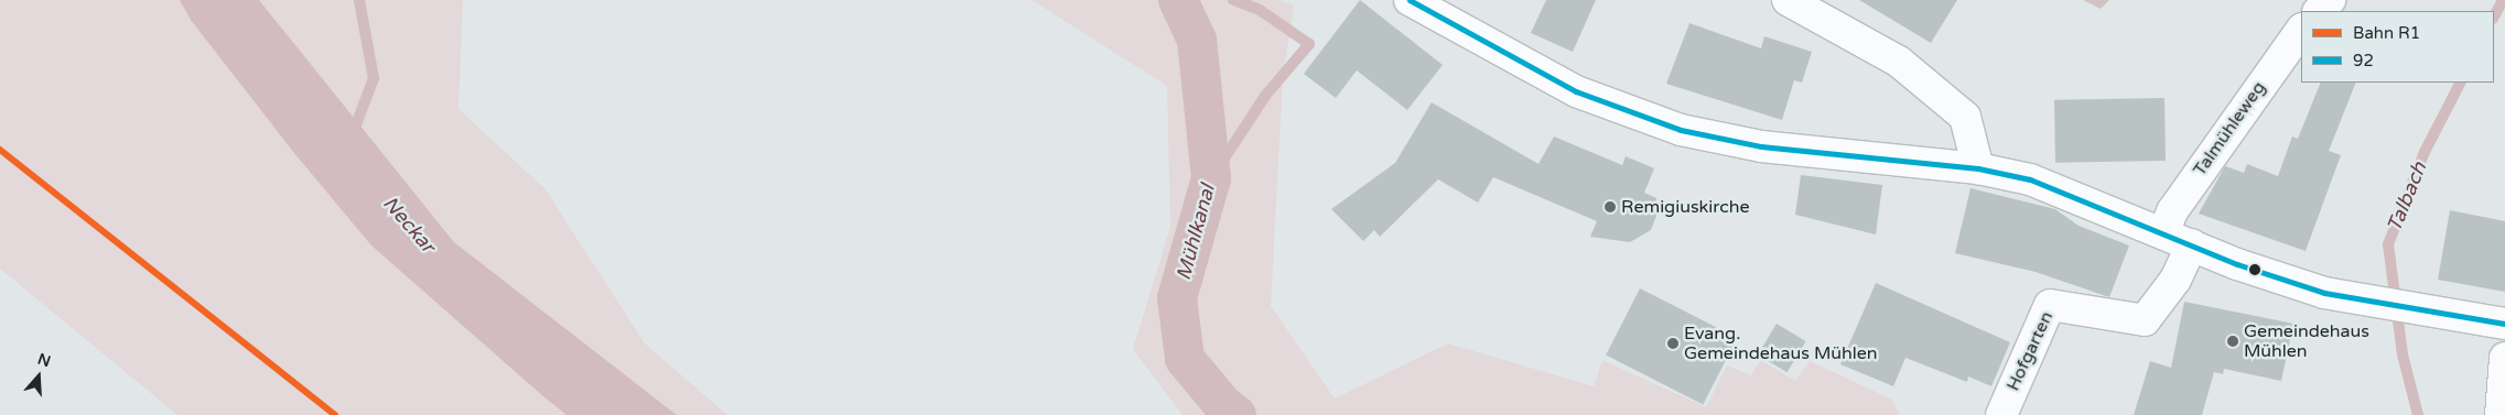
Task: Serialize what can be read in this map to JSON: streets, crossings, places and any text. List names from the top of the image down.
{
  "streets": {
    "main road": ["Talmühleweg", "Hofgarten"]
  },
  "water": ["Talbach", "Neckar", "Mühlkanal"],
  "places": ["Remigiuskirche", "Gemeindehaus Mühlen", "Evang. Gemeindehaus Mühlen"],
  "lines": ["transit line 92", "rail line R1"],
  "legend": ["Bahn R1", "92"],
  "north": "top"
}
